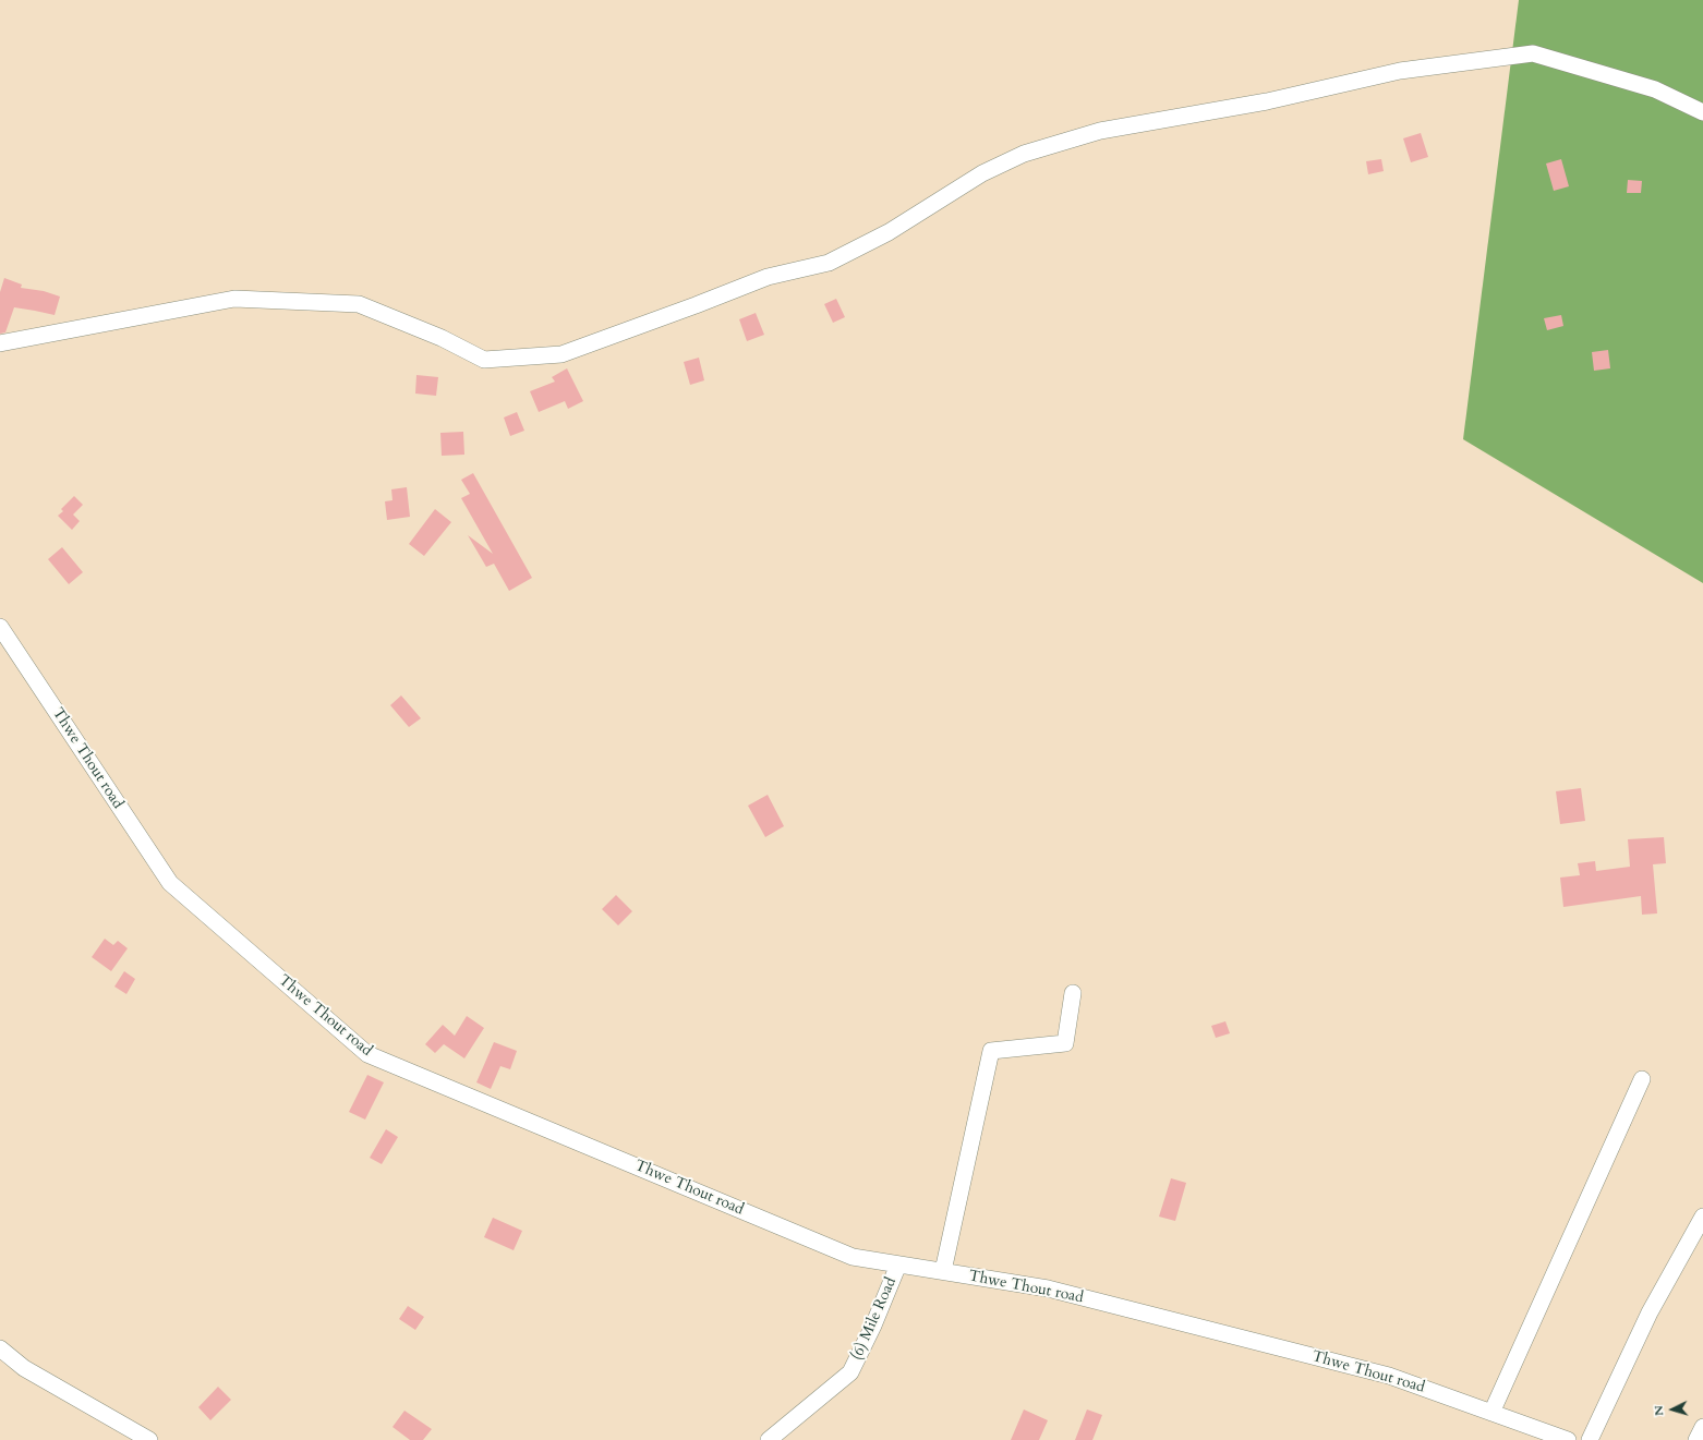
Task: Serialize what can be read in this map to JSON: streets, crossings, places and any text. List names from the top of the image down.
{
  "streets": {
    "street": ["Thwe Thout road", "(6) Mile Road"]
  },
  "crossings": [
    ["Thwe Thout road", "(6) Mile Road"]
  ],
  "north": "left"
}
